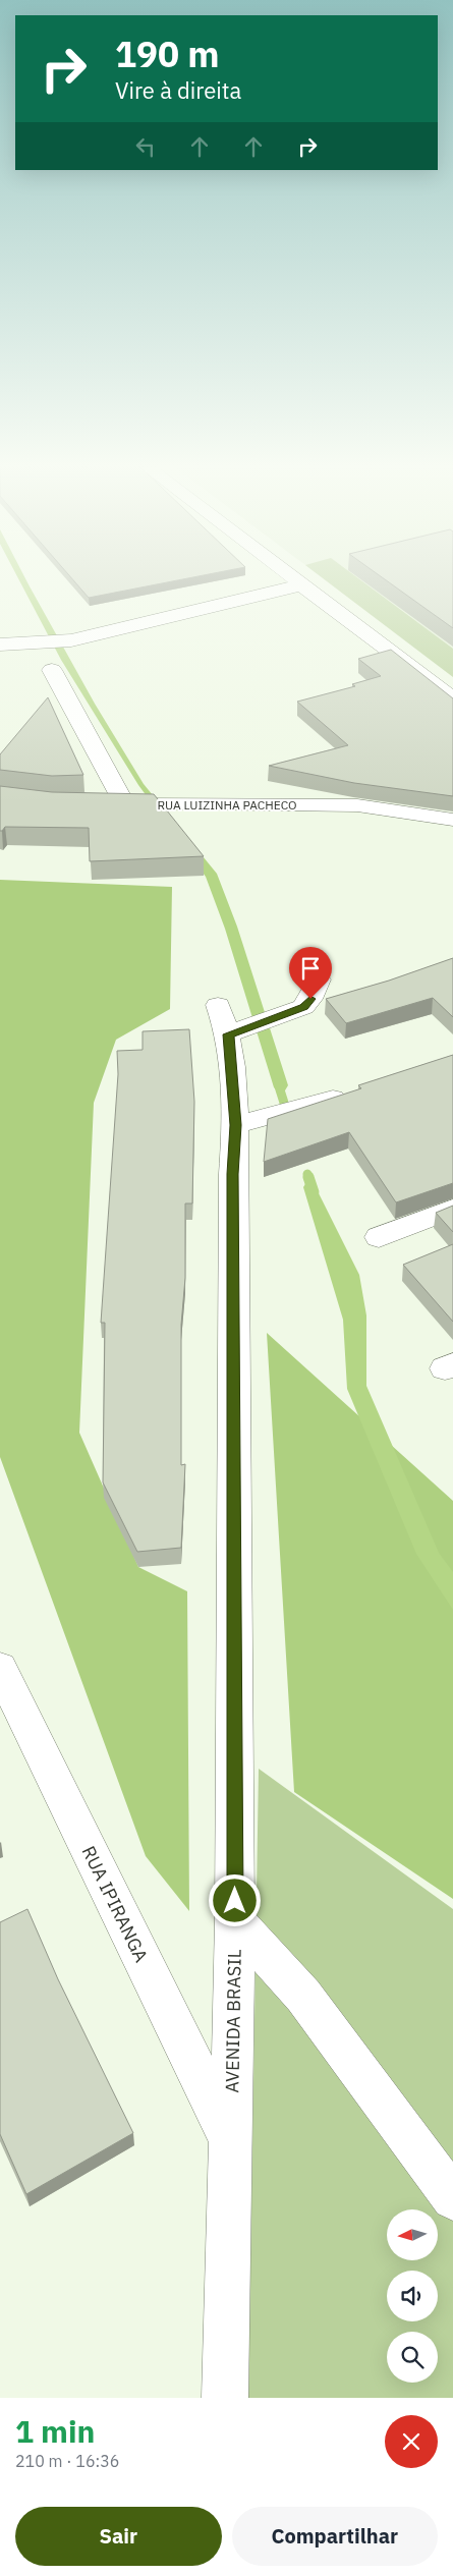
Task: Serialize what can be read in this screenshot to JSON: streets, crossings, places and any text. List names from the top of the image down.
{
  "streets": {
    "street": ["RUA LUIZINHA PACHECO", "RUA IPIRANGA", "AVENIDA BRASIL"]
  },
  "crossings": [
    ["RUA IPIRANGA", "AVENIDA BRASIL"]
  ],
  "north": "left",
  "page": {
    "turn": ["190 m", "Vire à direita"],
    "heading": ["1 min", "210 m · 16:36"],
    "buttons": ["Sair", "Compartilhar"]
  }
}
